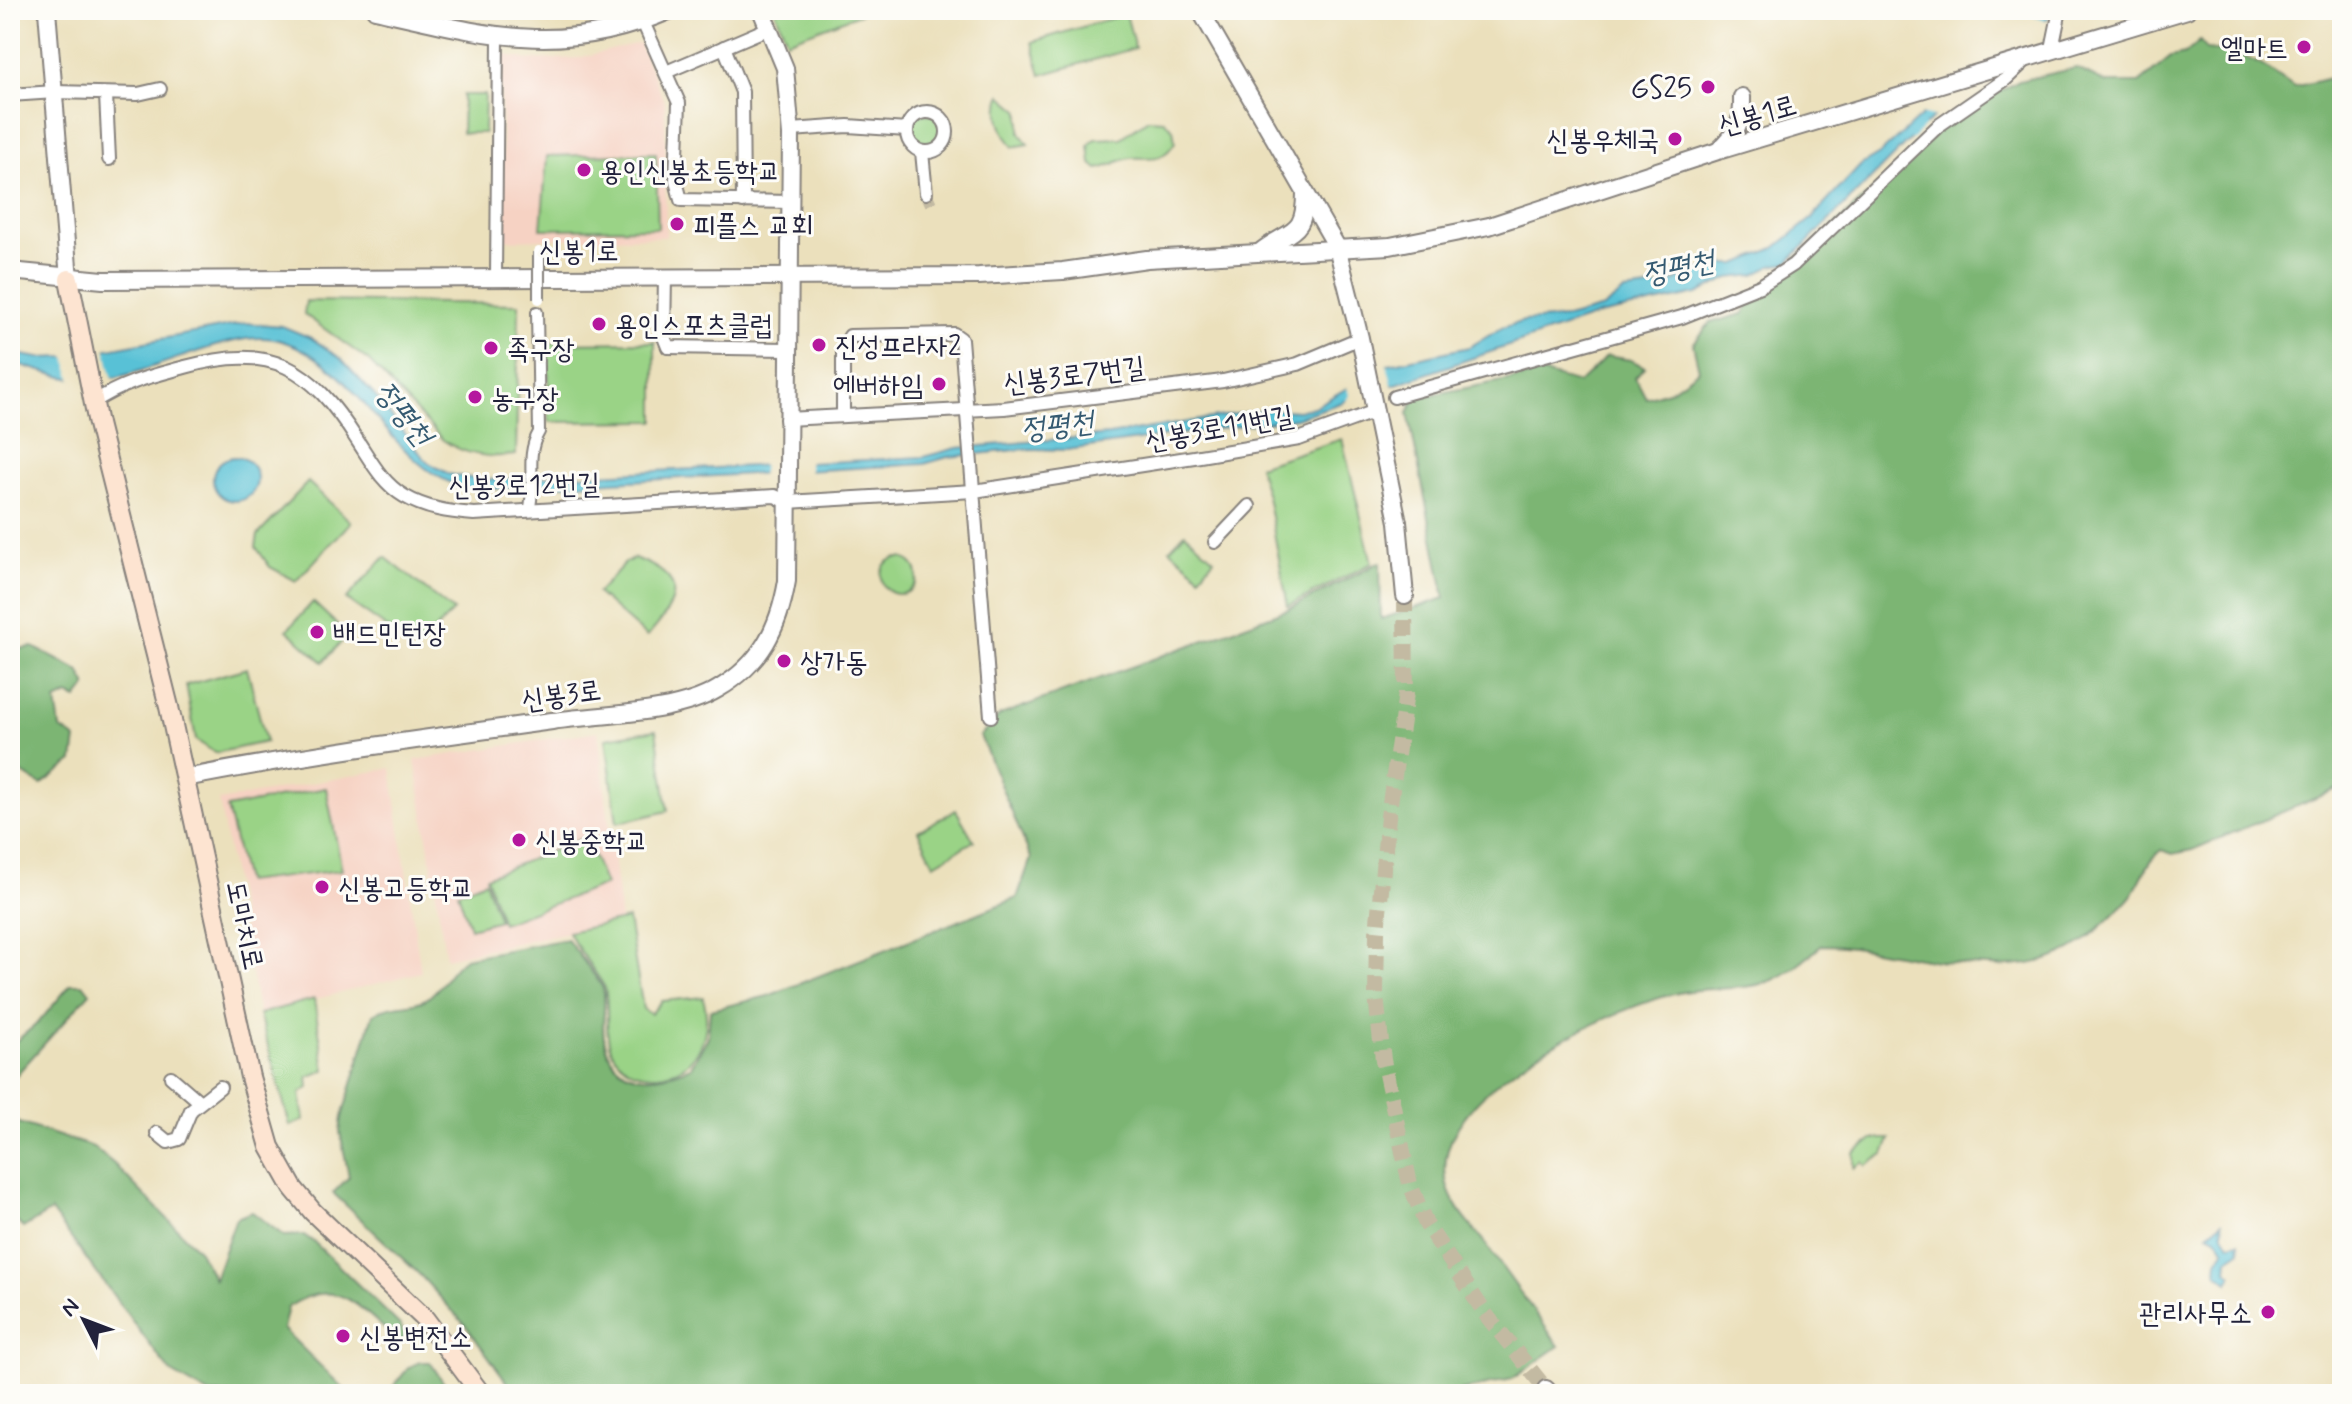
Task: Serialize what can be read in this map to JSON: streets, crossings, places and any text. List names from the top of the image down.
{
  "streets": {
    "main road": ["도마치로"],
    "street": [
      "신봉1로",
      "신봉3로7번길",
      "신봉3로11번길",
      "신봉3로12번길",
      "신봉3로"
    ]
  },
  "crossings": [
    ["신봉1로", "도마치로"],
    ["신봉3로7번길", "신봉3로"],
    ["신봉3로11번길", "신봉3로12번길"],
    ["신봉3로11번길", "신봉3로"],
    ["신봉3로12번길", "신봉3로"],
    ["신봉3로12번길", "도마치로"],
    ["신봉3로", "도마치로"]
  ],
  "water": ["정평천"],
  "places": [
    "엘마트",
    "GS25",
    "신봉우체국",
    "용인신봉초등학교",
    "피플스 교회",
    "용인스포츠클럽",
    "진성프라자2",
    "족구장",
    "에버하임",
    "농구장",
    "배드민턴장",
    "상가동",
    "신봉중학교",
    "신봉고등학교",
    "관리사무소",
    "신봉변전소"
  ],
  "north": "top left"
}
